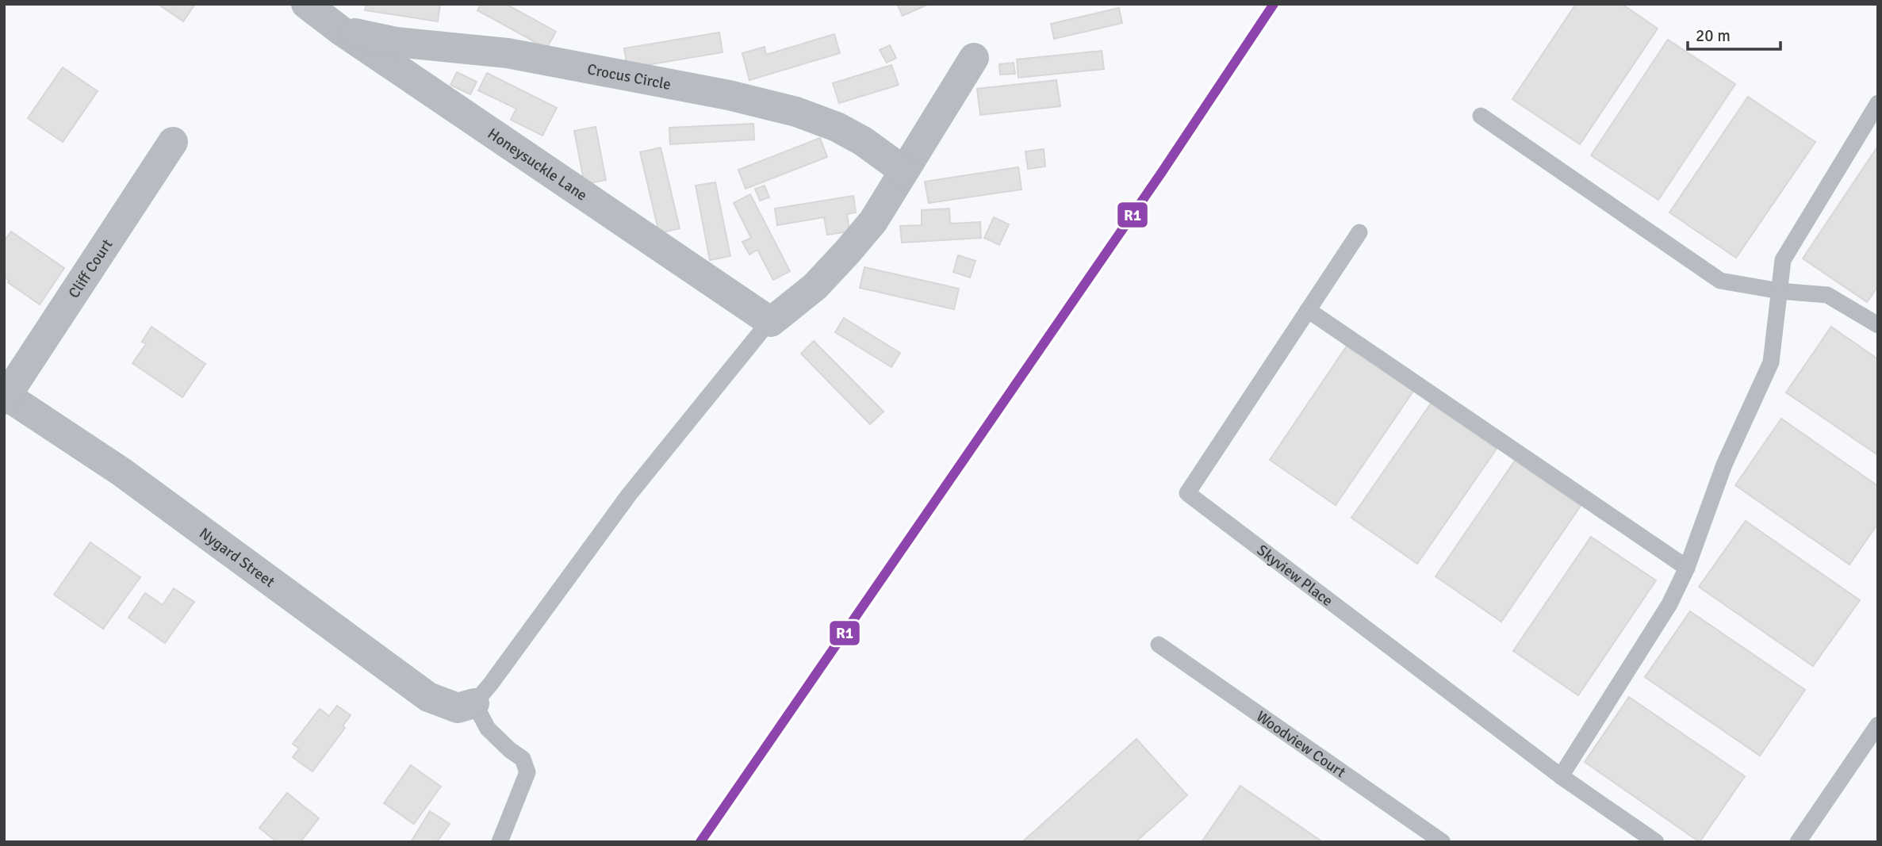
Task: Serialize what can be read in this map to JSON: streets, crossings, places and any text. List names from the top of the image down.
{
  "streets": {
    "street": [
      "Crocus Circle",
      "Honeysuckle Lane",
      "Cliff Court",
      "Nygard Street"
    ],
    "lane": ["Skyview Place", "Woodview Court"]
  },
  "crossings": [
    ["Crocus Circle", "Honeysuckle Lane"],
    ["Cliff Court", "Nygard Street"]
  ],
  "lines": ["transit line R1"],
  "scale_bar": "20 m"
}
